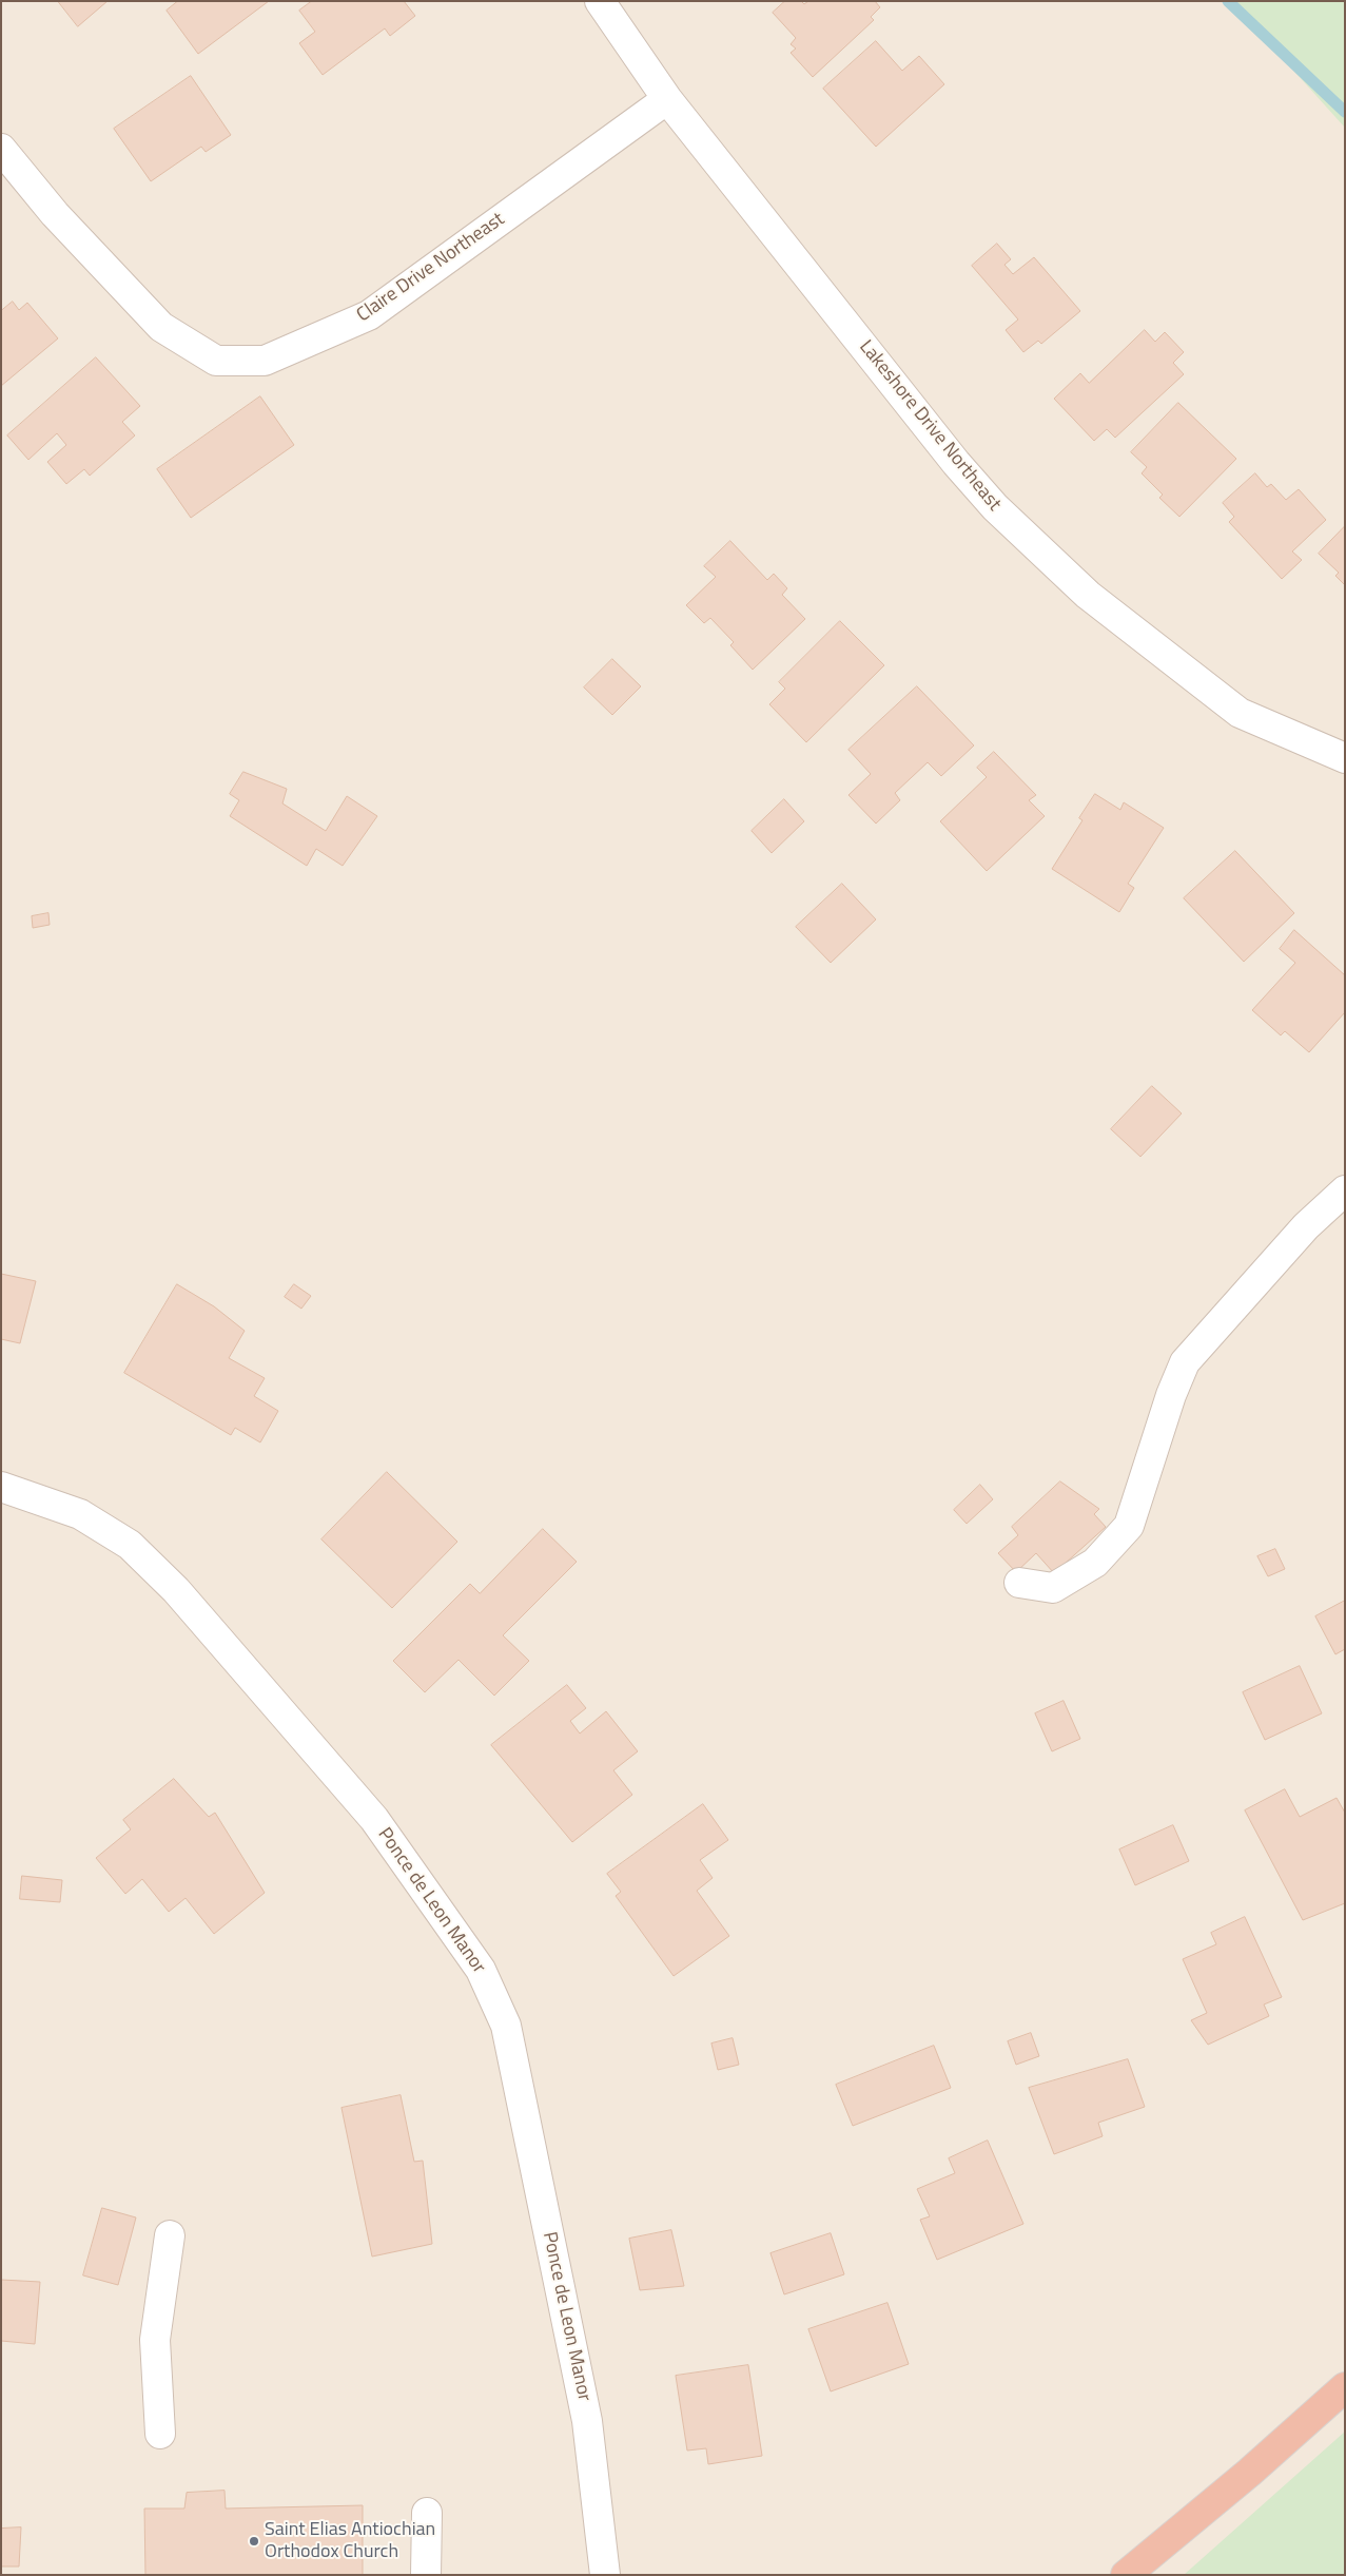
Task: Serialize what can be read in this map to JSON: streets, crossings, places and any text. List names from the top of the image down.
{
  "streets": {
    "street": ["Claire Drive Northeast", "Lakeshore Drive Northeast", "Ponce de Leon Manor"]
  },
  "crossings": [
    ["Claire Drive Northeast", "Lakeshore Drive Northeast"]
  ],
  "places": ["Saint Elias Antiochian Orthodox Church"]
}
